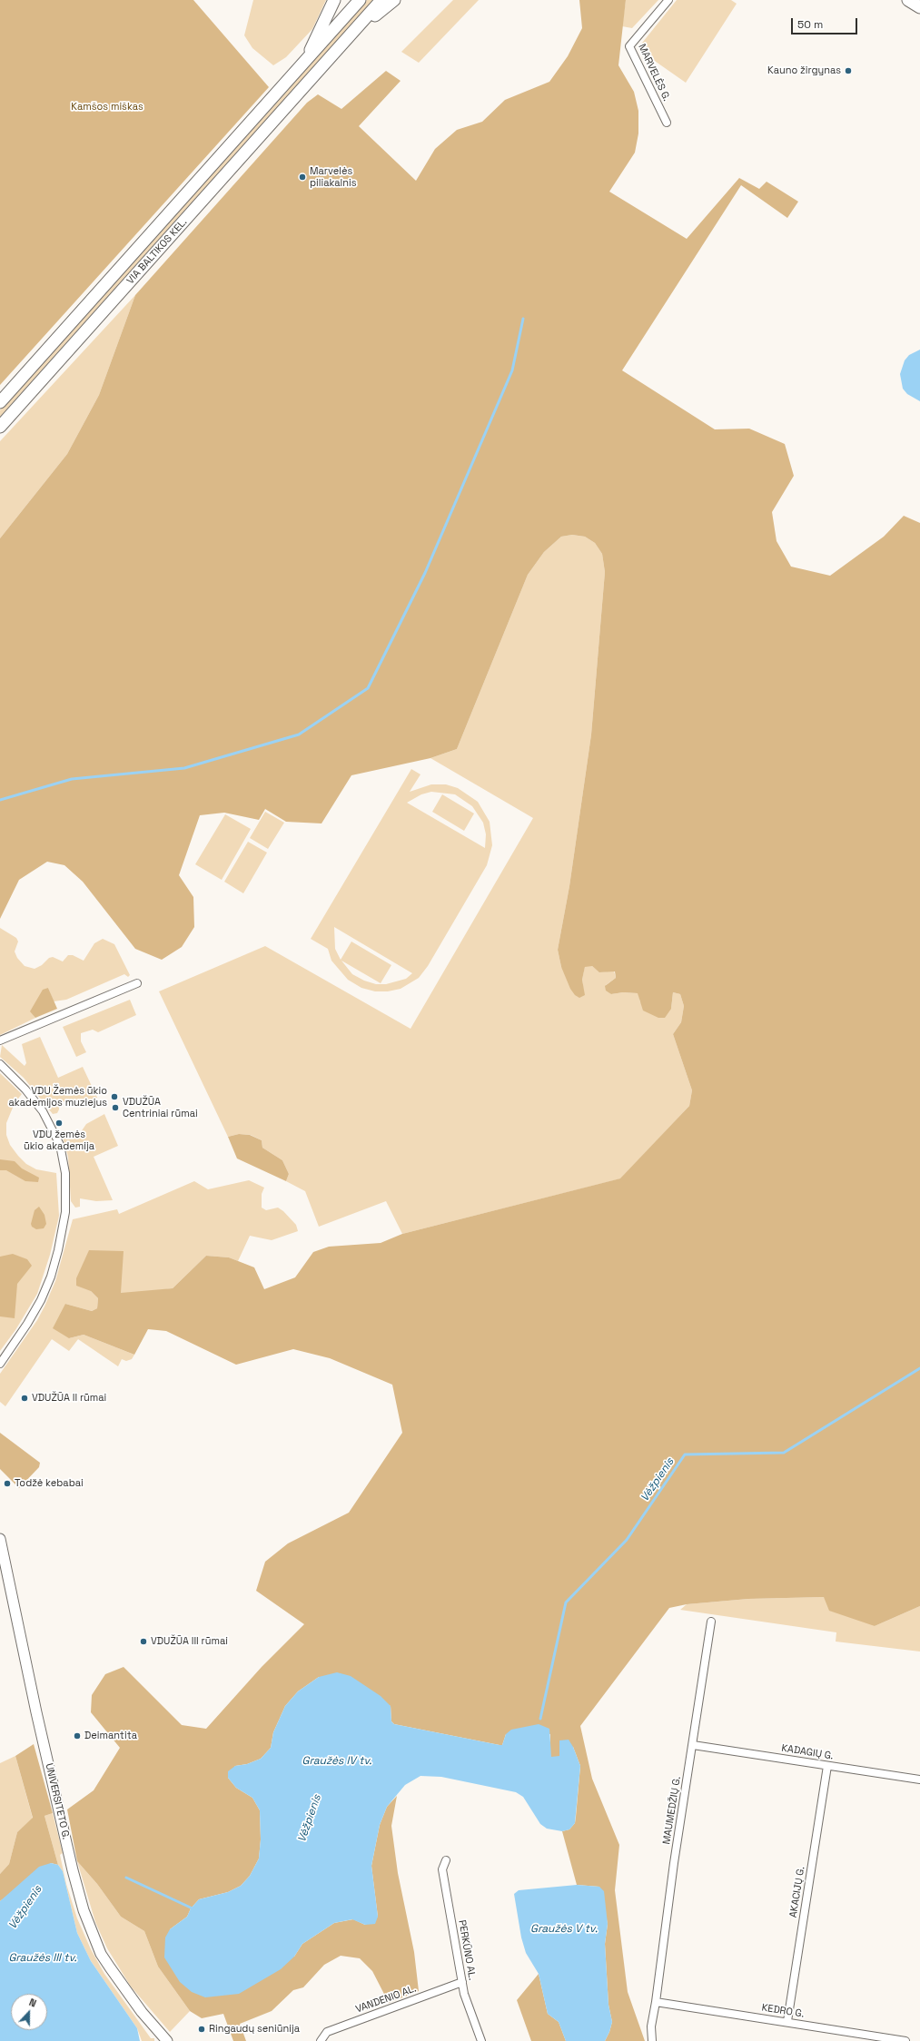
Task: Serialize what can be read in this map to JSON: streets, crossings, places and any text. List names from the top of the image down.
{
  "streets": {
    "main road": ["VIA BALTIKOS KEL.", "UNIVERSITETO G."],
    "street": [
      "MARVELĖS G.",
      "KADAGIŲ G.",
      "MAUMEDŽIŲ G.",
      "AKACIJŲ G.",
      "PERKŪNO AL.",
      "VANDENIO AL.",
      "KEDRO G."
    ]
  },
  "crossings": [
    ["KADAGIŲ G.", "MAUMEDŽIŲ G."],
    ["KADAGIŲ G.", "AKACIJŲ G."],
    ["MAUMEDŽIŲ G.", "KEDRO G."],
    ["AKACIJŲ G.", "KEDRO G."],
    ["PERKŪNO AL.", "VANDENIO AL."]
  ],
  "water": [
    "Vėžpienis",
    "Graužės IV tv.",
    "Graužės V tv.",
    "Graužės III tv."
  ],
  "parks": ["Kamšos miškas"],
  "places": [
    "Kauno žirgynas",
    "Marvelės piliakalnis",
    "VDU Žemės ūkio akademijos muziejus",
    "VDUŽŪA Centriniai rūmai",
    "VDU žemės ūkio akademija",
    "VDUŽŪA II rūmai",
    "Todžė kebabai",
    "VDUŽŪA III rūmai",
    "Deimantita",
    "Ringaudų seniūnija"
  ],
  "scale_bar": "50 m",
  "north": "top"
}
